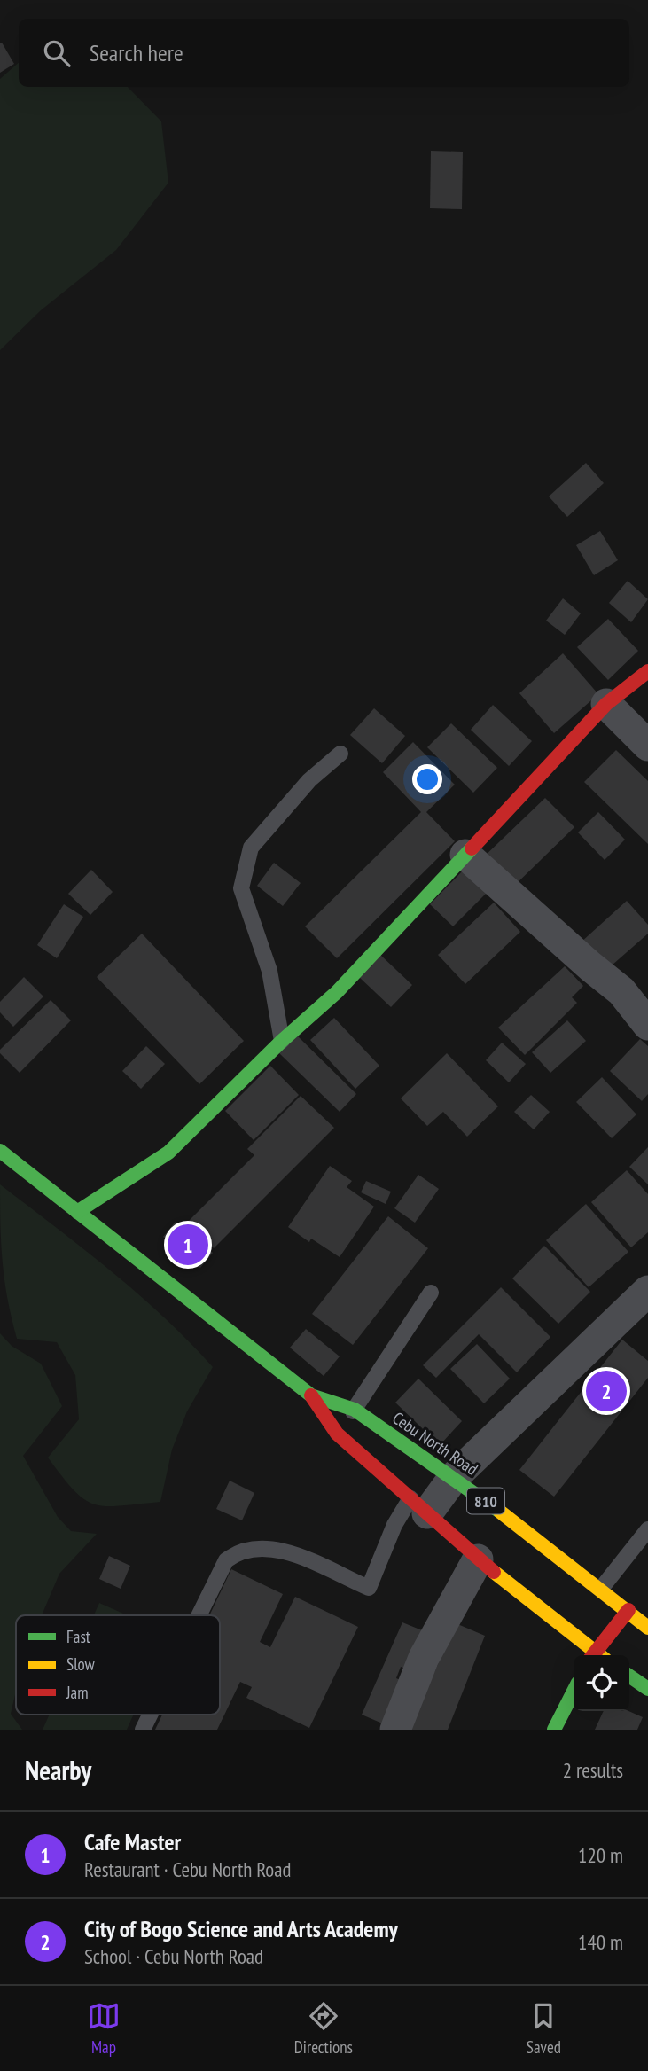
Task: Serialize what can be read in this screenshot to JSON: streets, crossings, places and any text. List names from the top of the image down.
{
  "streets": {
    "main road": ["Cebu North Road", "810"]
  },
  "legend": ["Fast", "Slow", "Jam"],
  "page": {
    "search": "Search here",
    "pins": ["1", "2"],
    "heading": ["Nearby", "2 results"],
    "list": [
      {
        "mark": "1",
        "name": "Cafe Master",
        "note": "Restaurant · Cebu North Road",
        "value": "120 m"
      },
      {
        "mark": "2",
        "name": "City of Bogo Science and Arts Academy",
        "note": "School · Cebu North Road",
        "value": "140 m"
      }
    ],
    "nav": ["Map", "Directions", "Saved"]
  }
}
